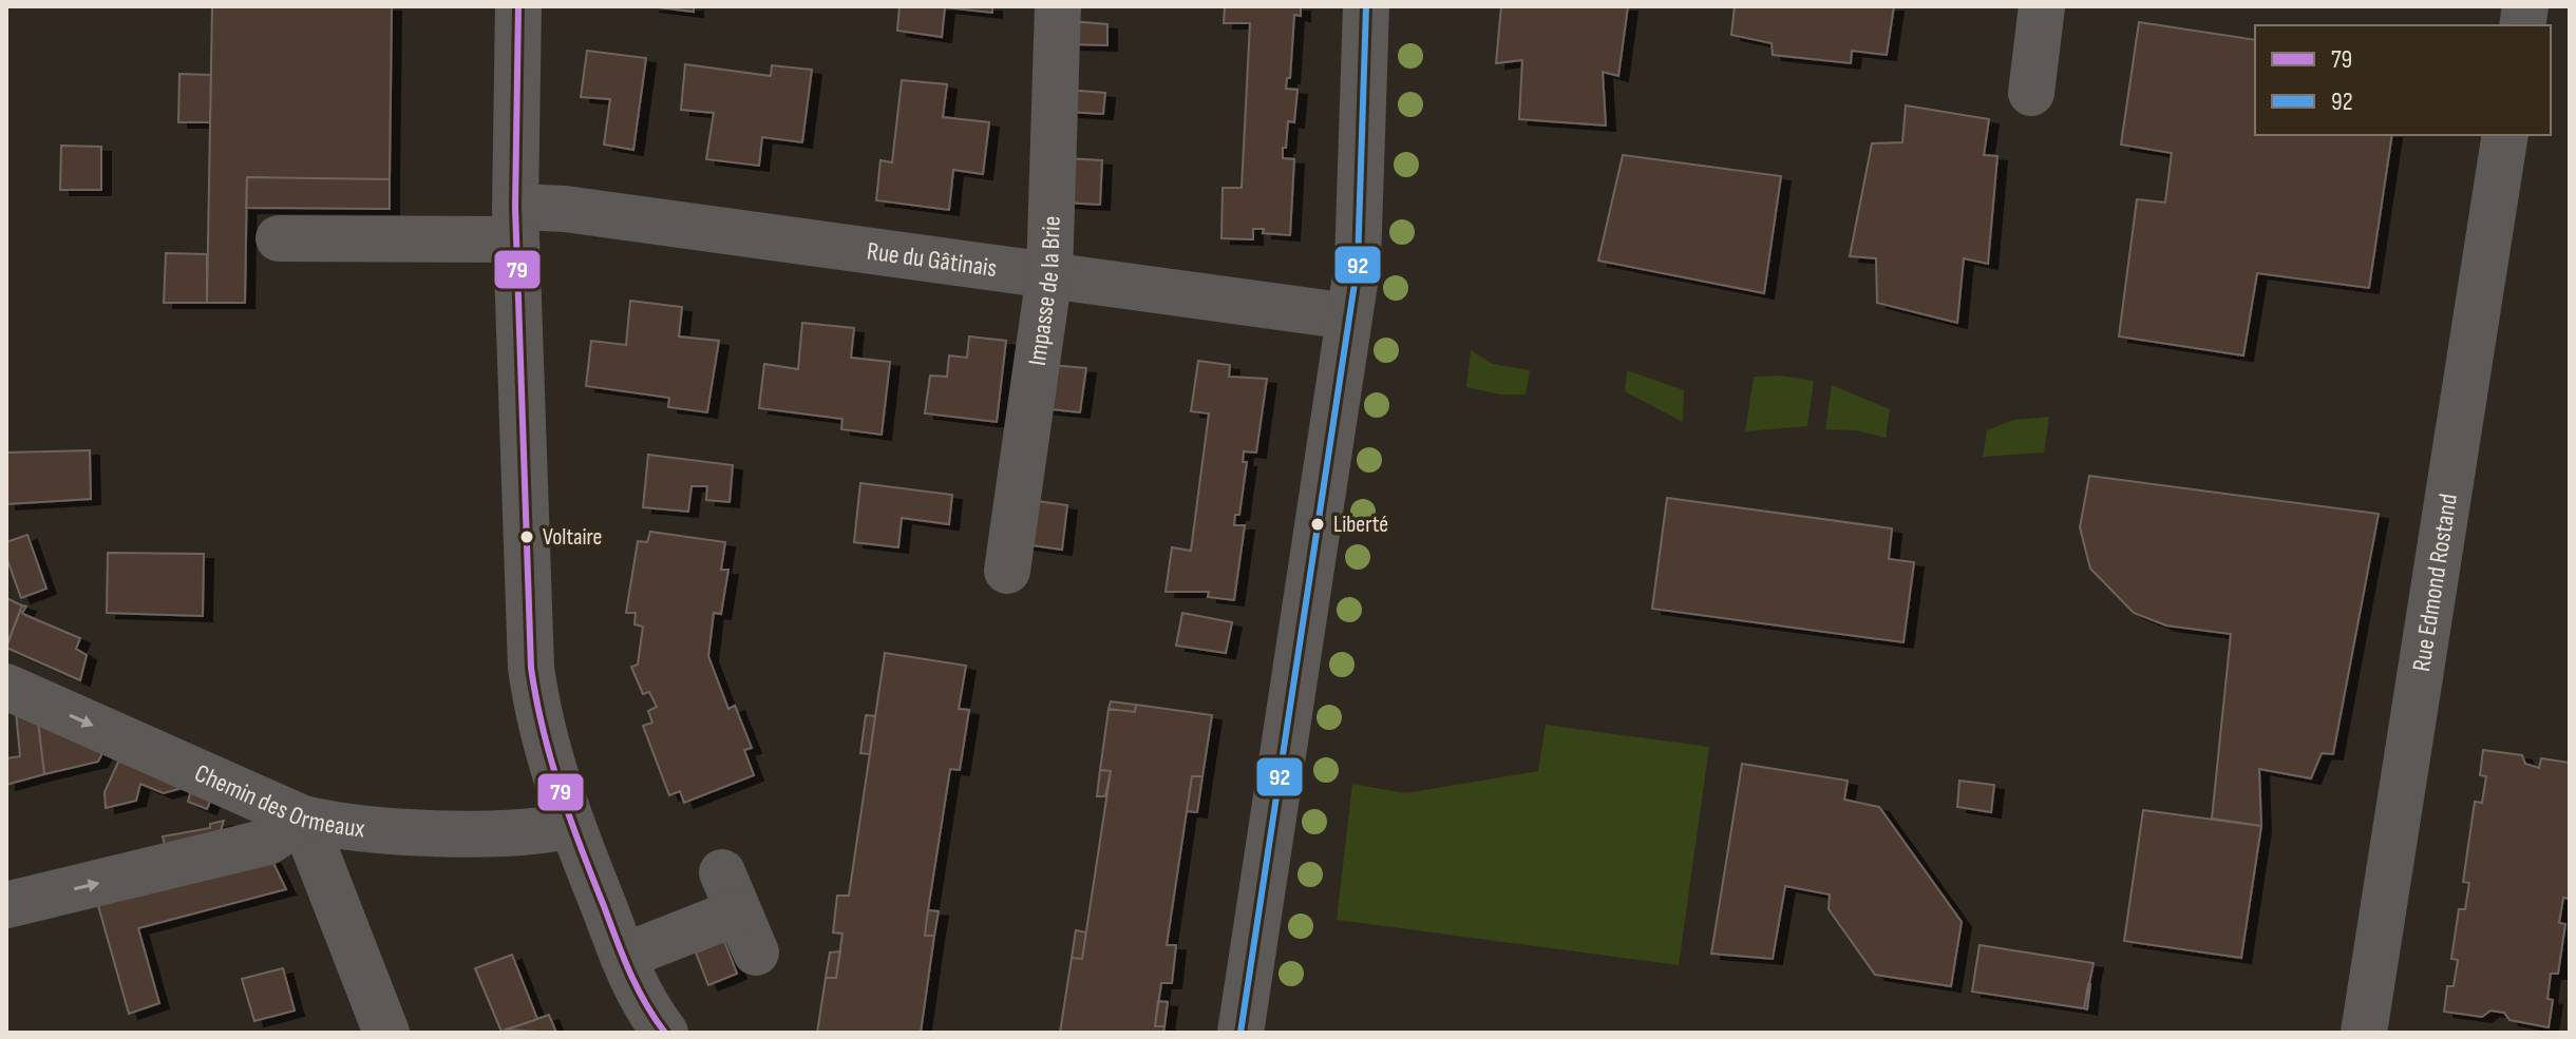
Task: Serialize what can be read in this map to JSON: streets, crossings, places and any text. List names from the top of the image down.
{
  "streets": {
    "street": [
      "Rue du Gâtinais",
      "Impasse de la Brie",
      "Rue Edmond Rostand",
      "Chemin des Ormeaux"
    ]
  },
  "crossings": [
    ["Rue du Gâtinais", "Impasse de la Brie"]
  ],
  "one_way": ["Chemin des Ormeaux"],
  "places": ["Liberté", "Voltaire"],
  "lines": ["transit line 79", "transit line 92"],
  "legend": ["79", "92"]
}
